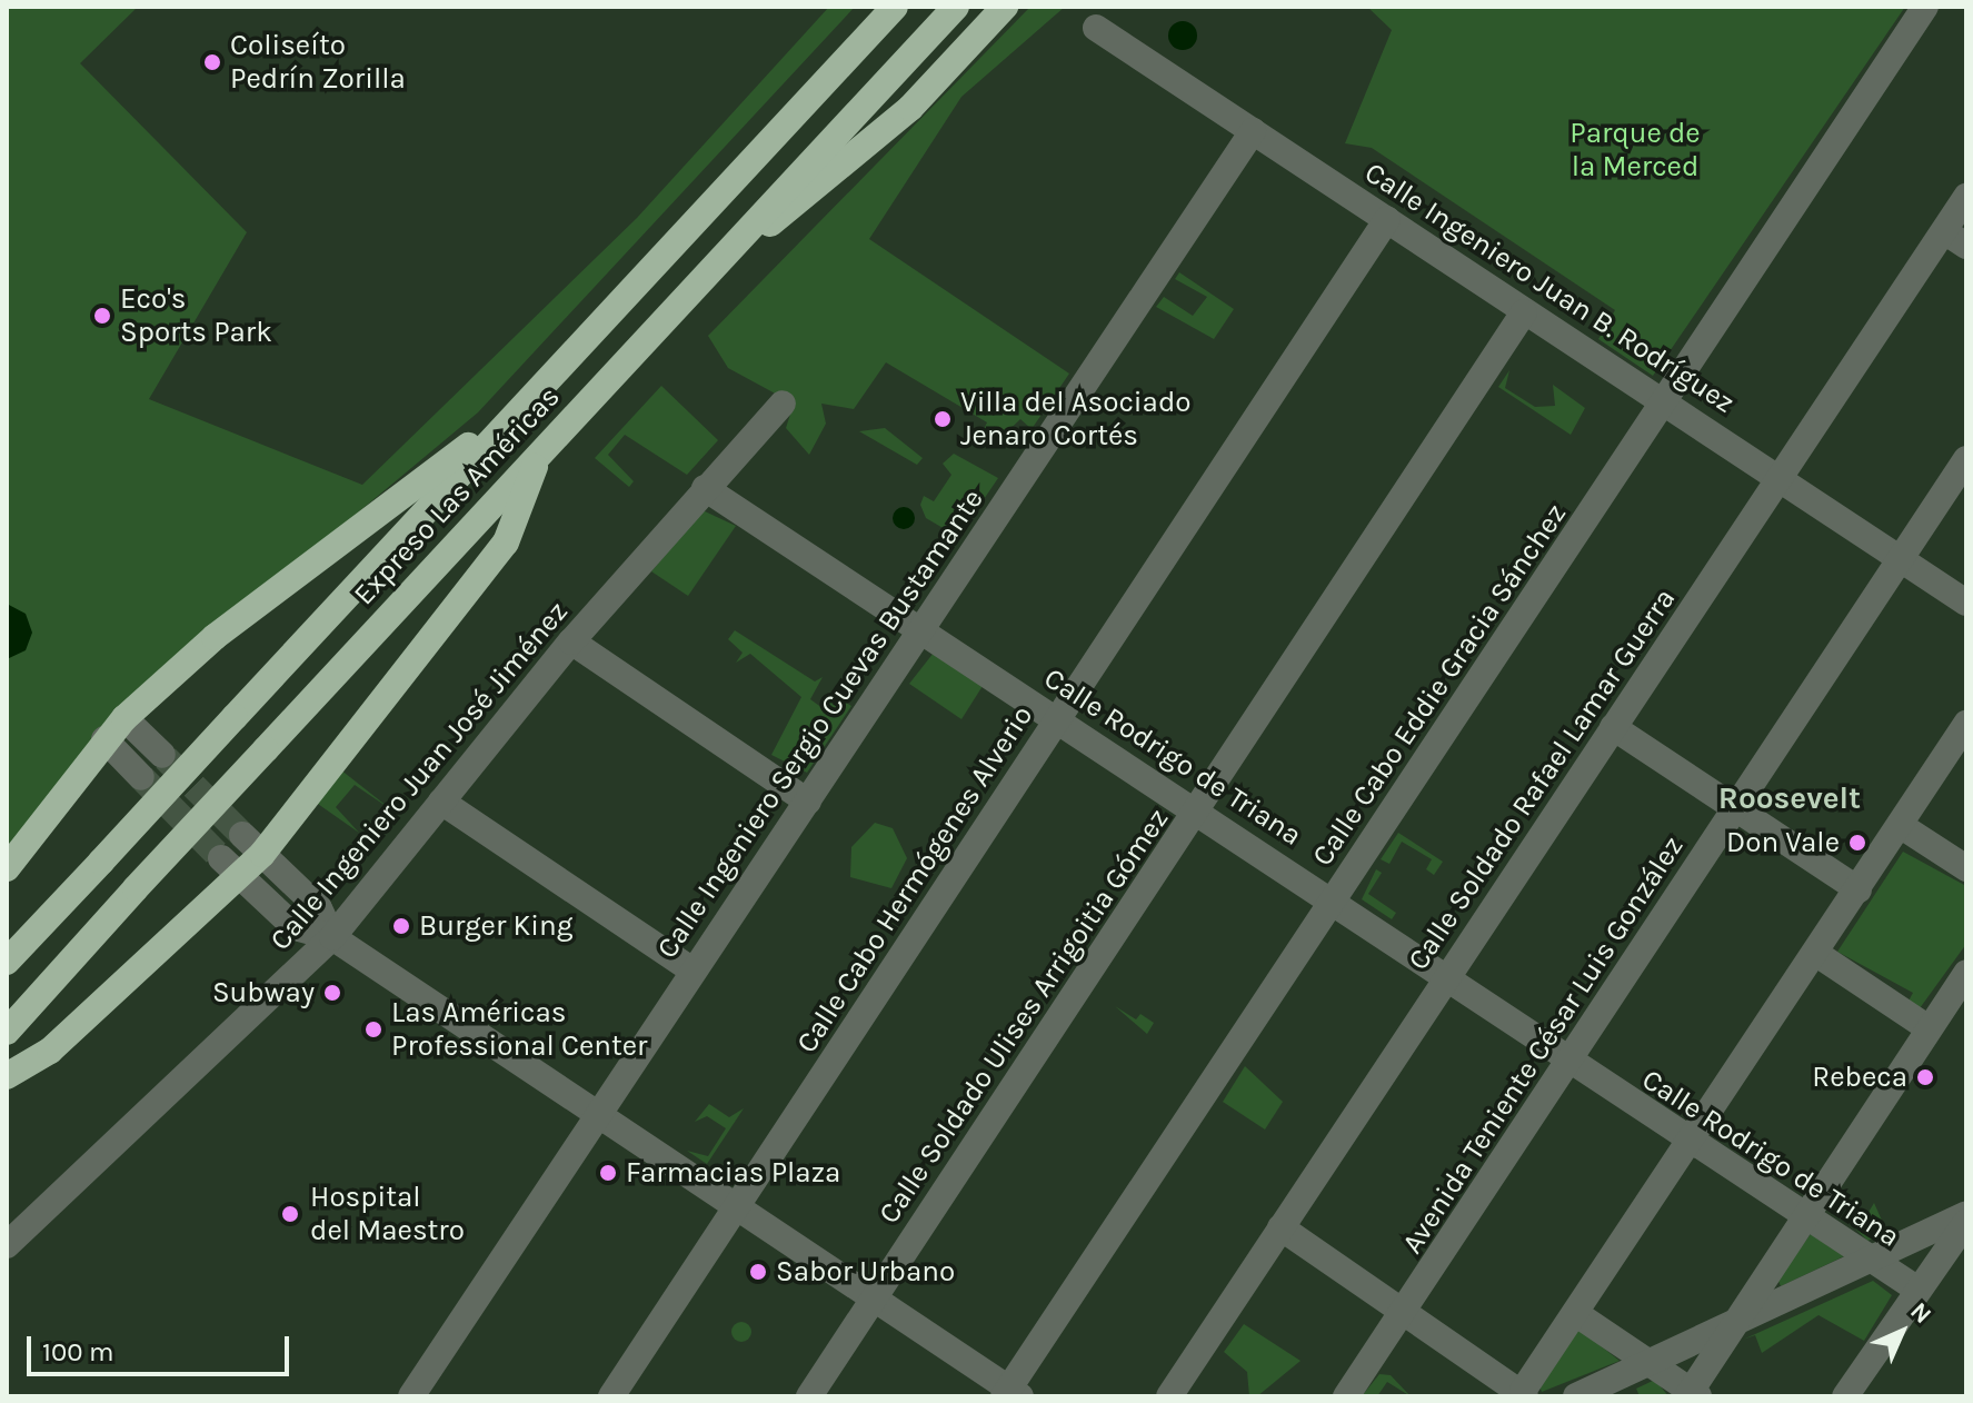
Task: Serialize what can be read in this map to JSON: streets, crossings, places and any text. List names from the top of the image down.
{
  "streets": {
    "highway": ["Expreso Las Américas"],
    "street": [
      "Calle Ingeniero Juan B. Rodríguez",
      "Calle Cabo Eddie Gracia Sánchez",
      "Calle Ingeniero Sergio Cuevas Bustamante",
      "Calle Rodrigo de Triana",
      "Calle Ingeniero Juan José Jiménez",
      "Calle Soldado Rafael Lamar Guerra",
      "Calle Cabo Hermógenes Alverio",
      "Calle Soldado Ulises Arrigoitia Gómez",
      "Avenida Teniente César Luis González"
    ]
  },
  "crossings": [
    ["Calle Ingeniero Juan B. Rodríguez", "Calle Cabo Eddie Gracia Sánchez"],
    ["Calle Ingeniero Juan B. Rodríguez", "Calle Ingeniero Sergio Cuevas Bustamante"],
    ["Calle Ingeniero Juan B. Rodríguez", "Calle Soldado Rafael Lamar Guerra"],
    ["Calle Ingeniero Juan B. Rodríguez", "Calle Cabo Hermógenes Alverio"],
    ["Calle Ingeniero Juan B. Rodríguez", "Calle Soldado Ulises Arrigoitia Gómez"],
    ["Calle Ingeniero Juan B. Rodríguez", "Avenida Teniente César Luis González"],
    ["Calle Cabo Eddie Gracia Sánchez", "Calle Rodrigo de Triana"],
    ["Calle Ingeniero Sergio Cuevas Bustamante", "Calle Rodrigo de Triana"],
    ["Calle Rodrigo de Triana", "Calle Ingeniero Juan José Jiménez"],
    ["Calle Rodrigo de Triana", "Calle Soldado Rafael Lamar Guerra"],
    ["Calle Rodrigo de Triana", "Calle Cabo Hermógenes Alverio"],
    ["Calle Rodrigo de Triana", "Calle Soldado Ulises Arrigoitia Gómez"],
    ["Calle Rodrigo de Triana", "Avenida Teniente César Luis González"]
  ],
  "districts": ["Roosevelt"],
  "parks": ["Parque de la Merced"],
  "places": [
    "Coliseíto Pedrín Zorilla",
    "Eco's Sports Park",
    "Villa del Asociado Jenaro Cortés",
    "Don Vale",
    "Burger King",
    "Subway",
    "Las Américas Professional Center",
    "Rebeca",
    "Farmacias Plaza",
    "Hospital del Maestro",
    "Sabor Urbano"
  ],
  "scale_bar": "100 m",
  "north": "top right"
}
